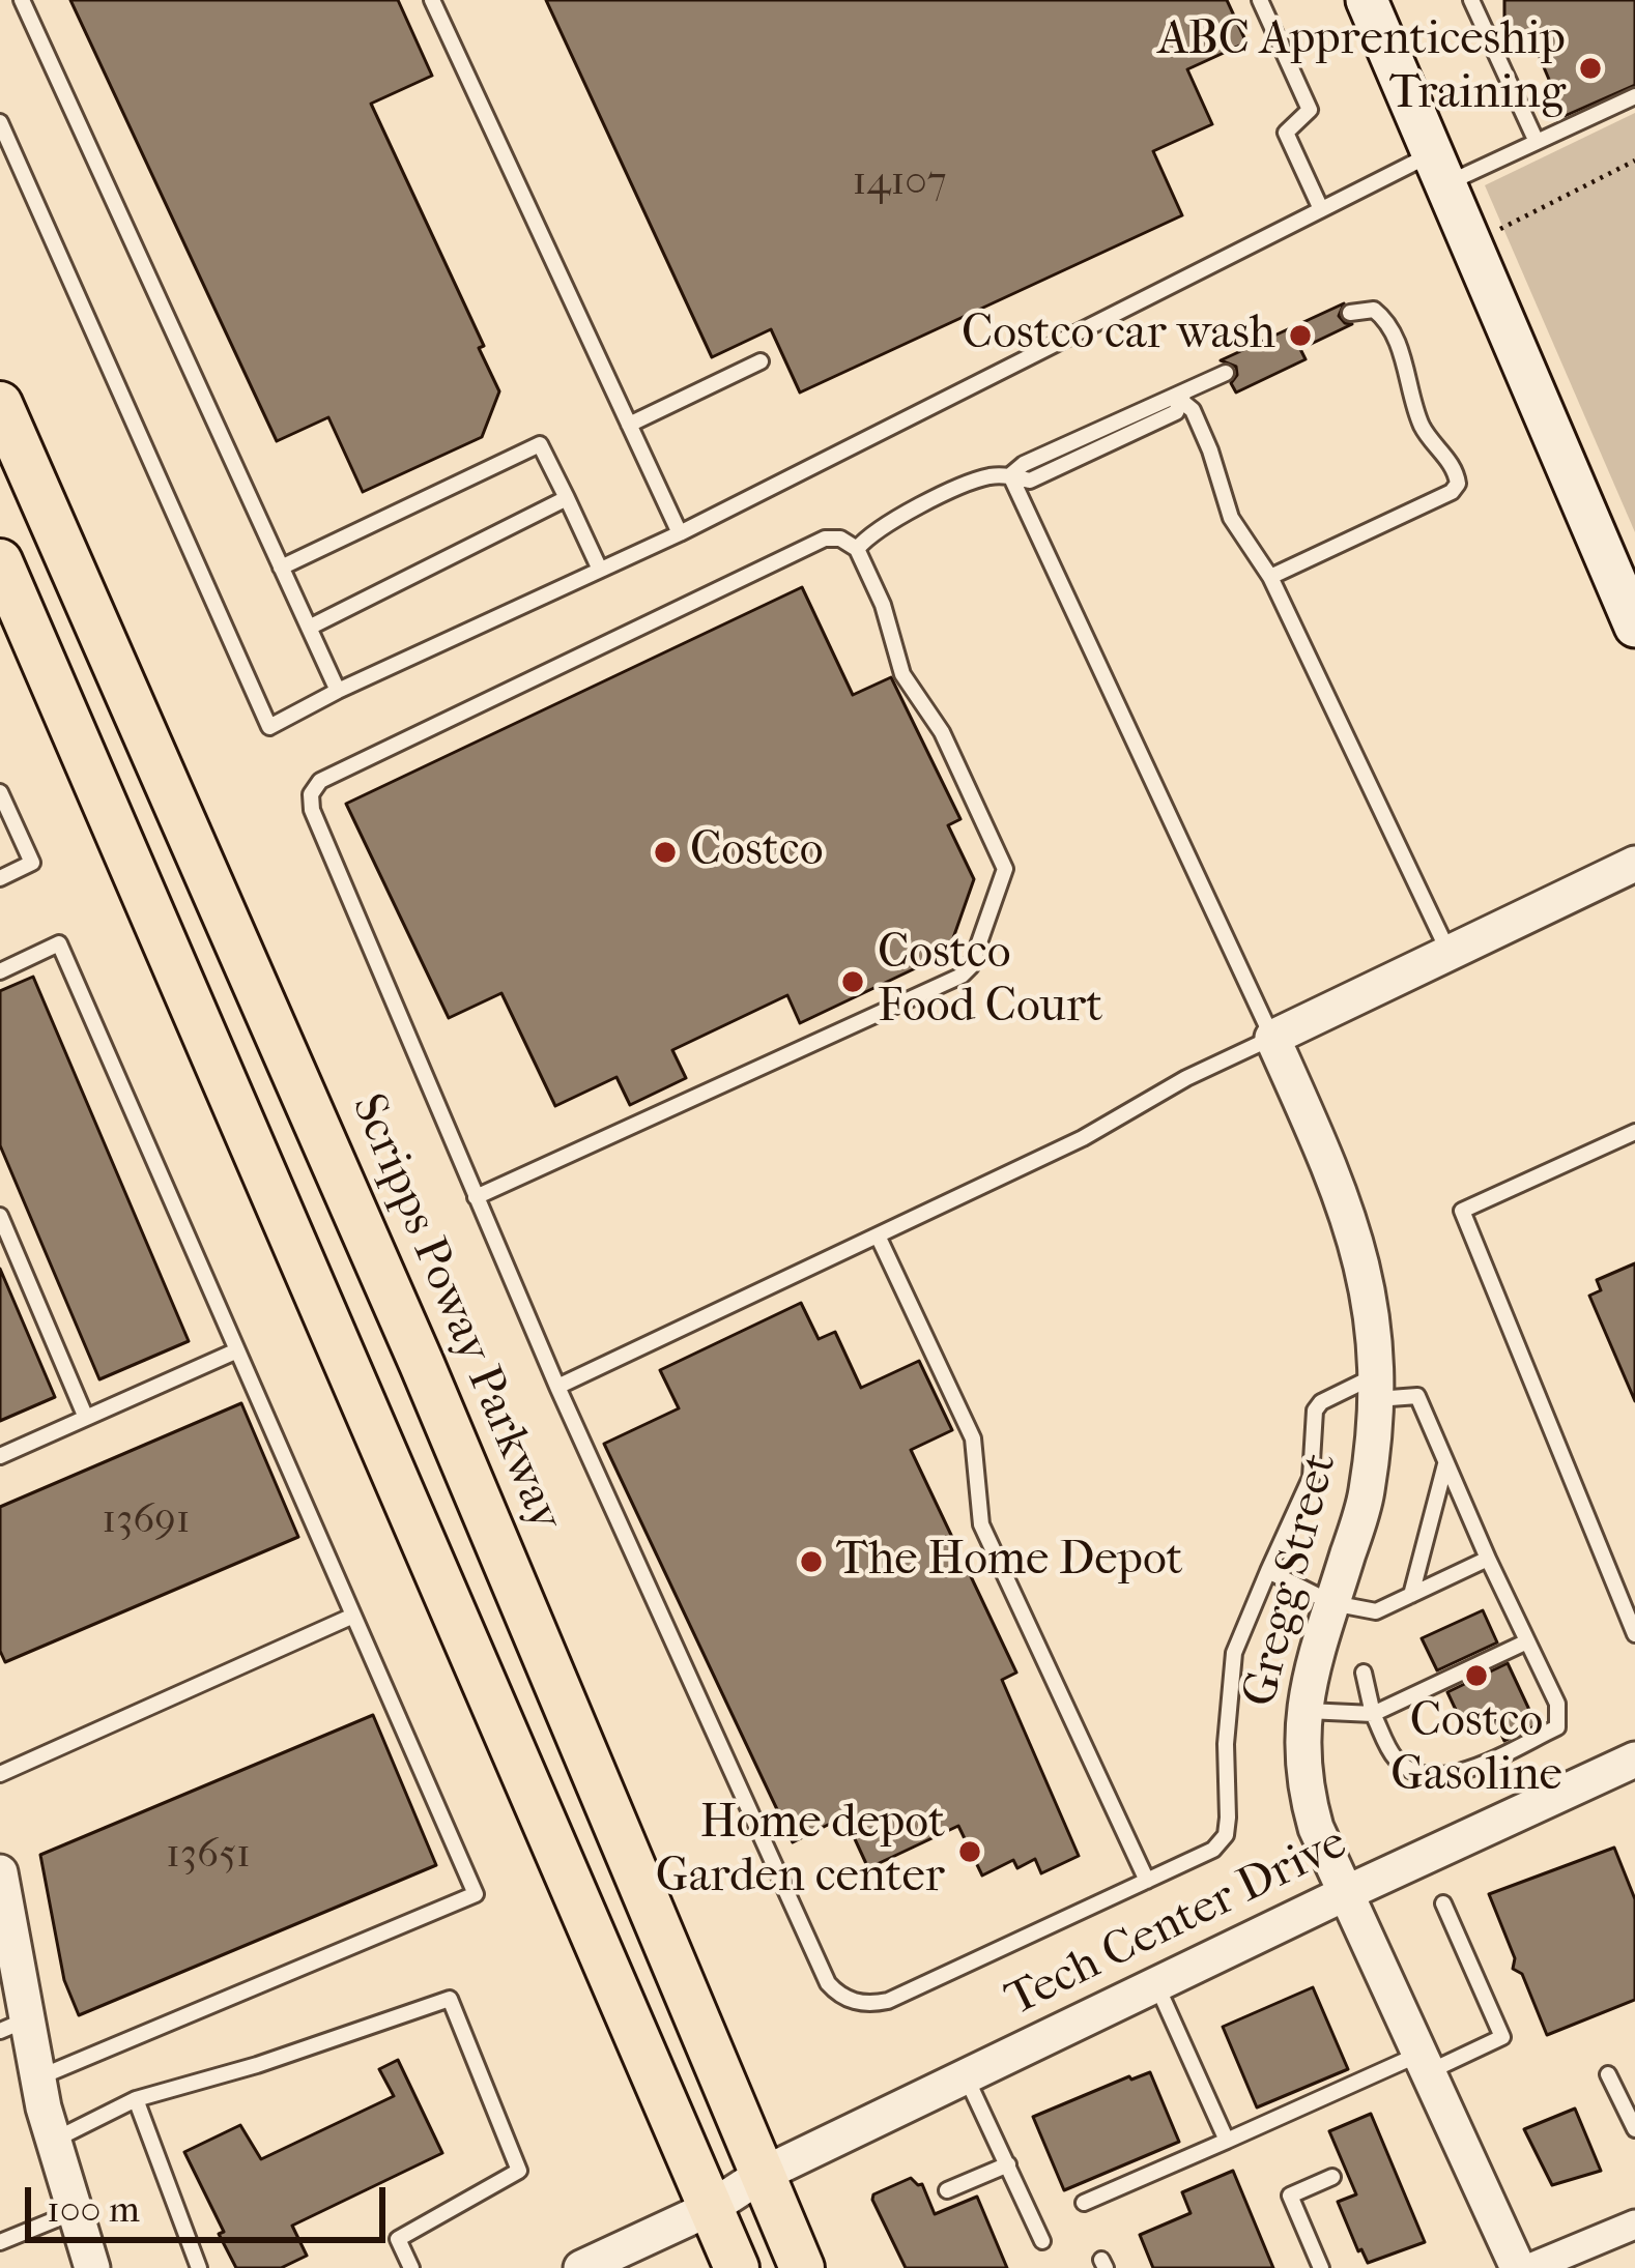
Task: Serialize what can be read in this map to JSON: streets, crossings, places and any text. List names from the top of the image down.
{
  "streets": {
    "main road": ["Scripps Poway Parkway"],
    "street": ["Gregg Street", "Tech Center Drive"]
  },
  "crossings": [
    ["Scripps Poway Parkway", "Tech Center Drive"],
    ["Gregg Street", "Tech Center Drive"]
  ],
  "places": [
    "ABC Apprenticeship Training",
    "Costco car wash",
    "Costco",
    "Costco Food Court",
    "The Home Depot",
    "Costco Gasoline",
    "Home depot Garden center"
  ],
  "house_numbers": ["14107", "13691", "13651"],
  "scale_bar": "100 m"
}
